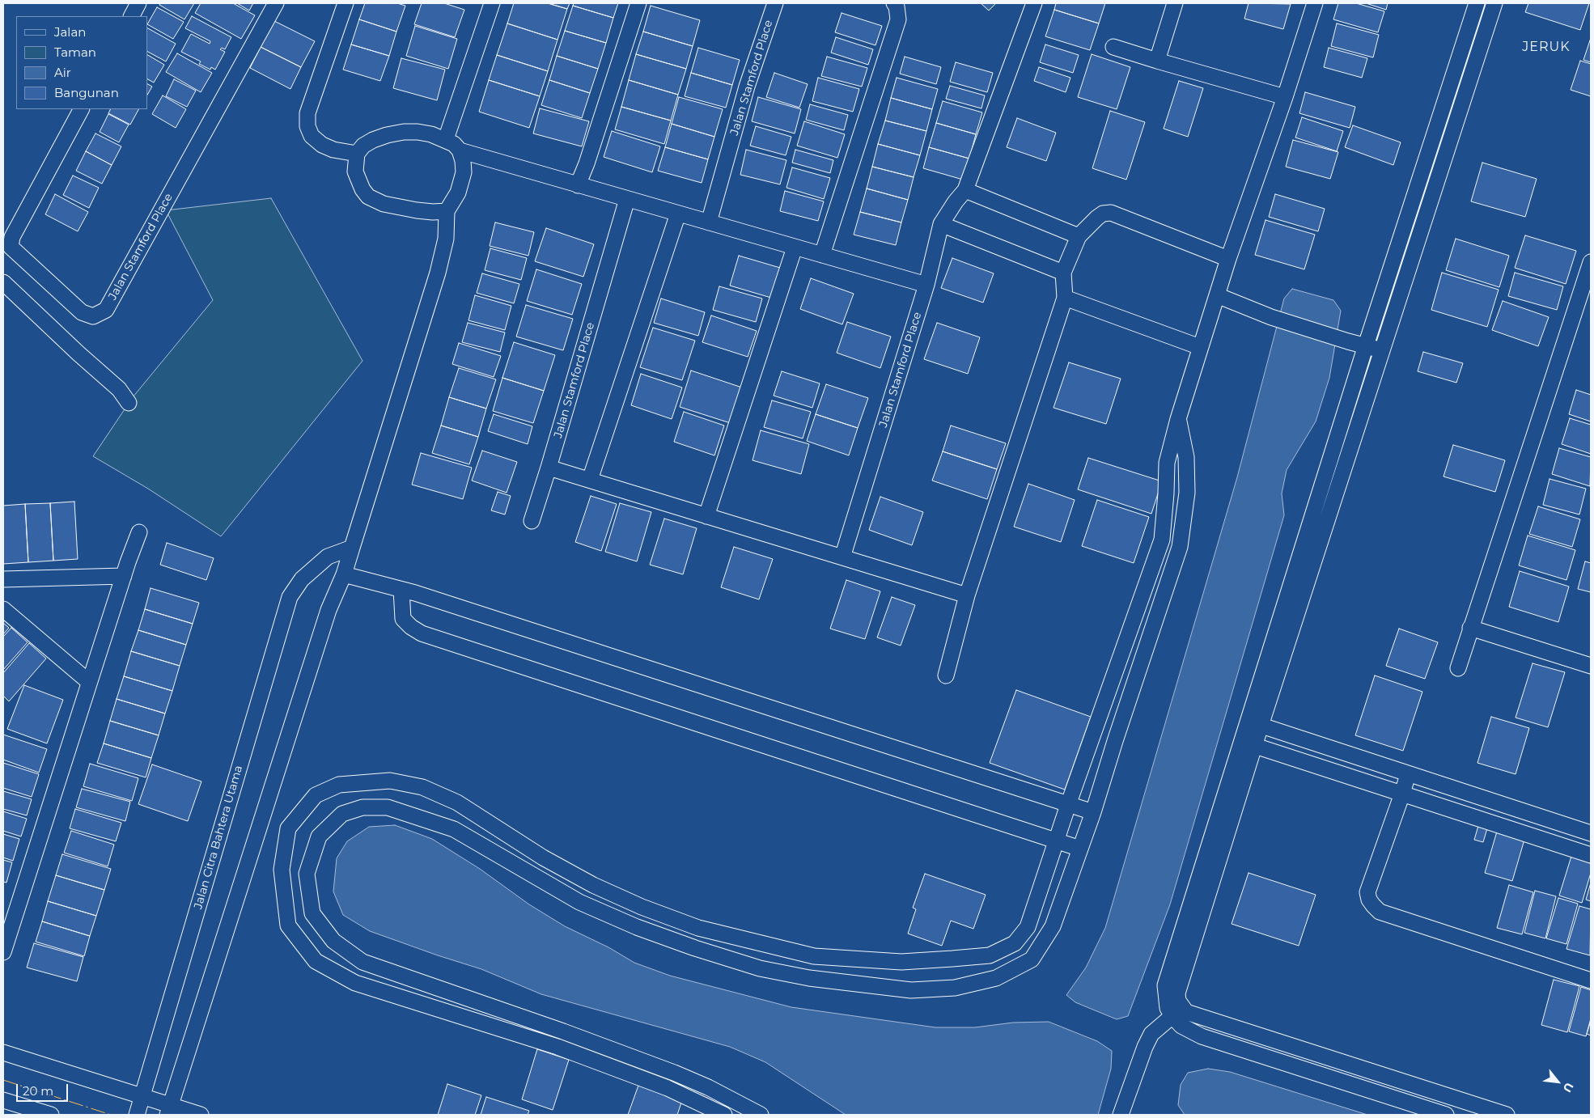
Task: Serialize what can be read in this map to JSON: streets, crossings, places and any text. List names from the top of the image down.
{
  "streets": {
    "street": ["Jalan Stamford Place", "Jalan Citra Bahtera Utama"]
  },
  "districts": ["JERUK"],
  "legend": [
    "Jalan",
    "Taman",
    "Air",
    "Bangunan"
  ],
  "scale_bar": "20 m",
  "north": "bottom right"
}
